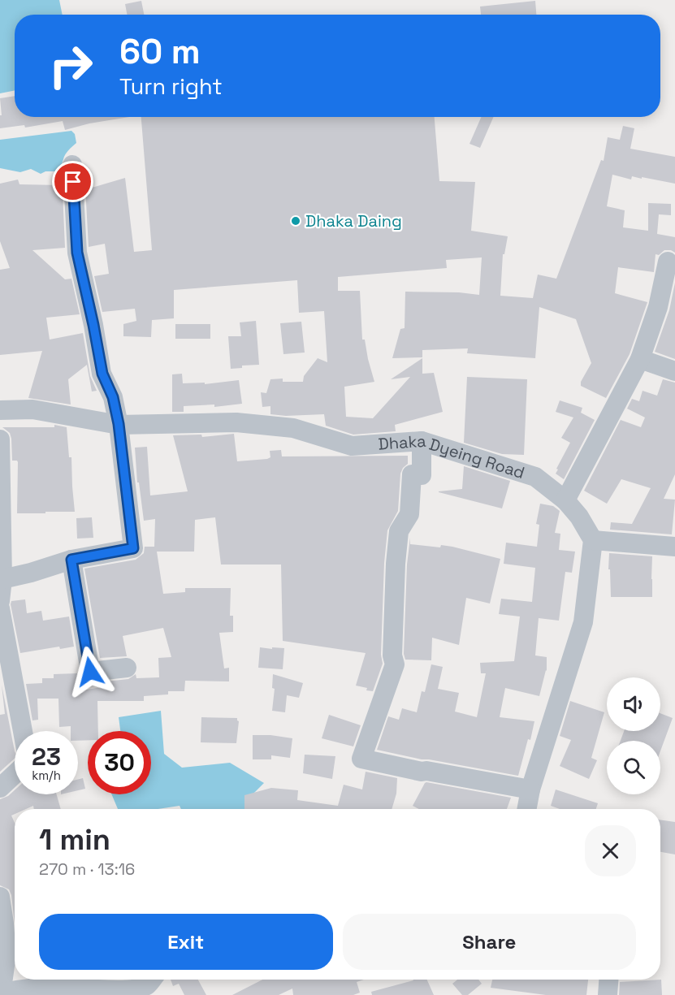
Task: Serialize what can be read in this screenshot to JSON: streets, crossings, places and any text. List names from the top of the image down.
{
  "streets": {
    "street": ["Dhaka Dyeing Road"]
  },
  "places": ["Dhaka Daing"],
  "page": {
    "turn": ["60 m", "Turn right"],
    "speed": "23 km/h",
    "limit": "30",
    "heading": ["1 min", "270 m · 13:16"],
    "buttons": ["Exit", "Share"]
  }
}
